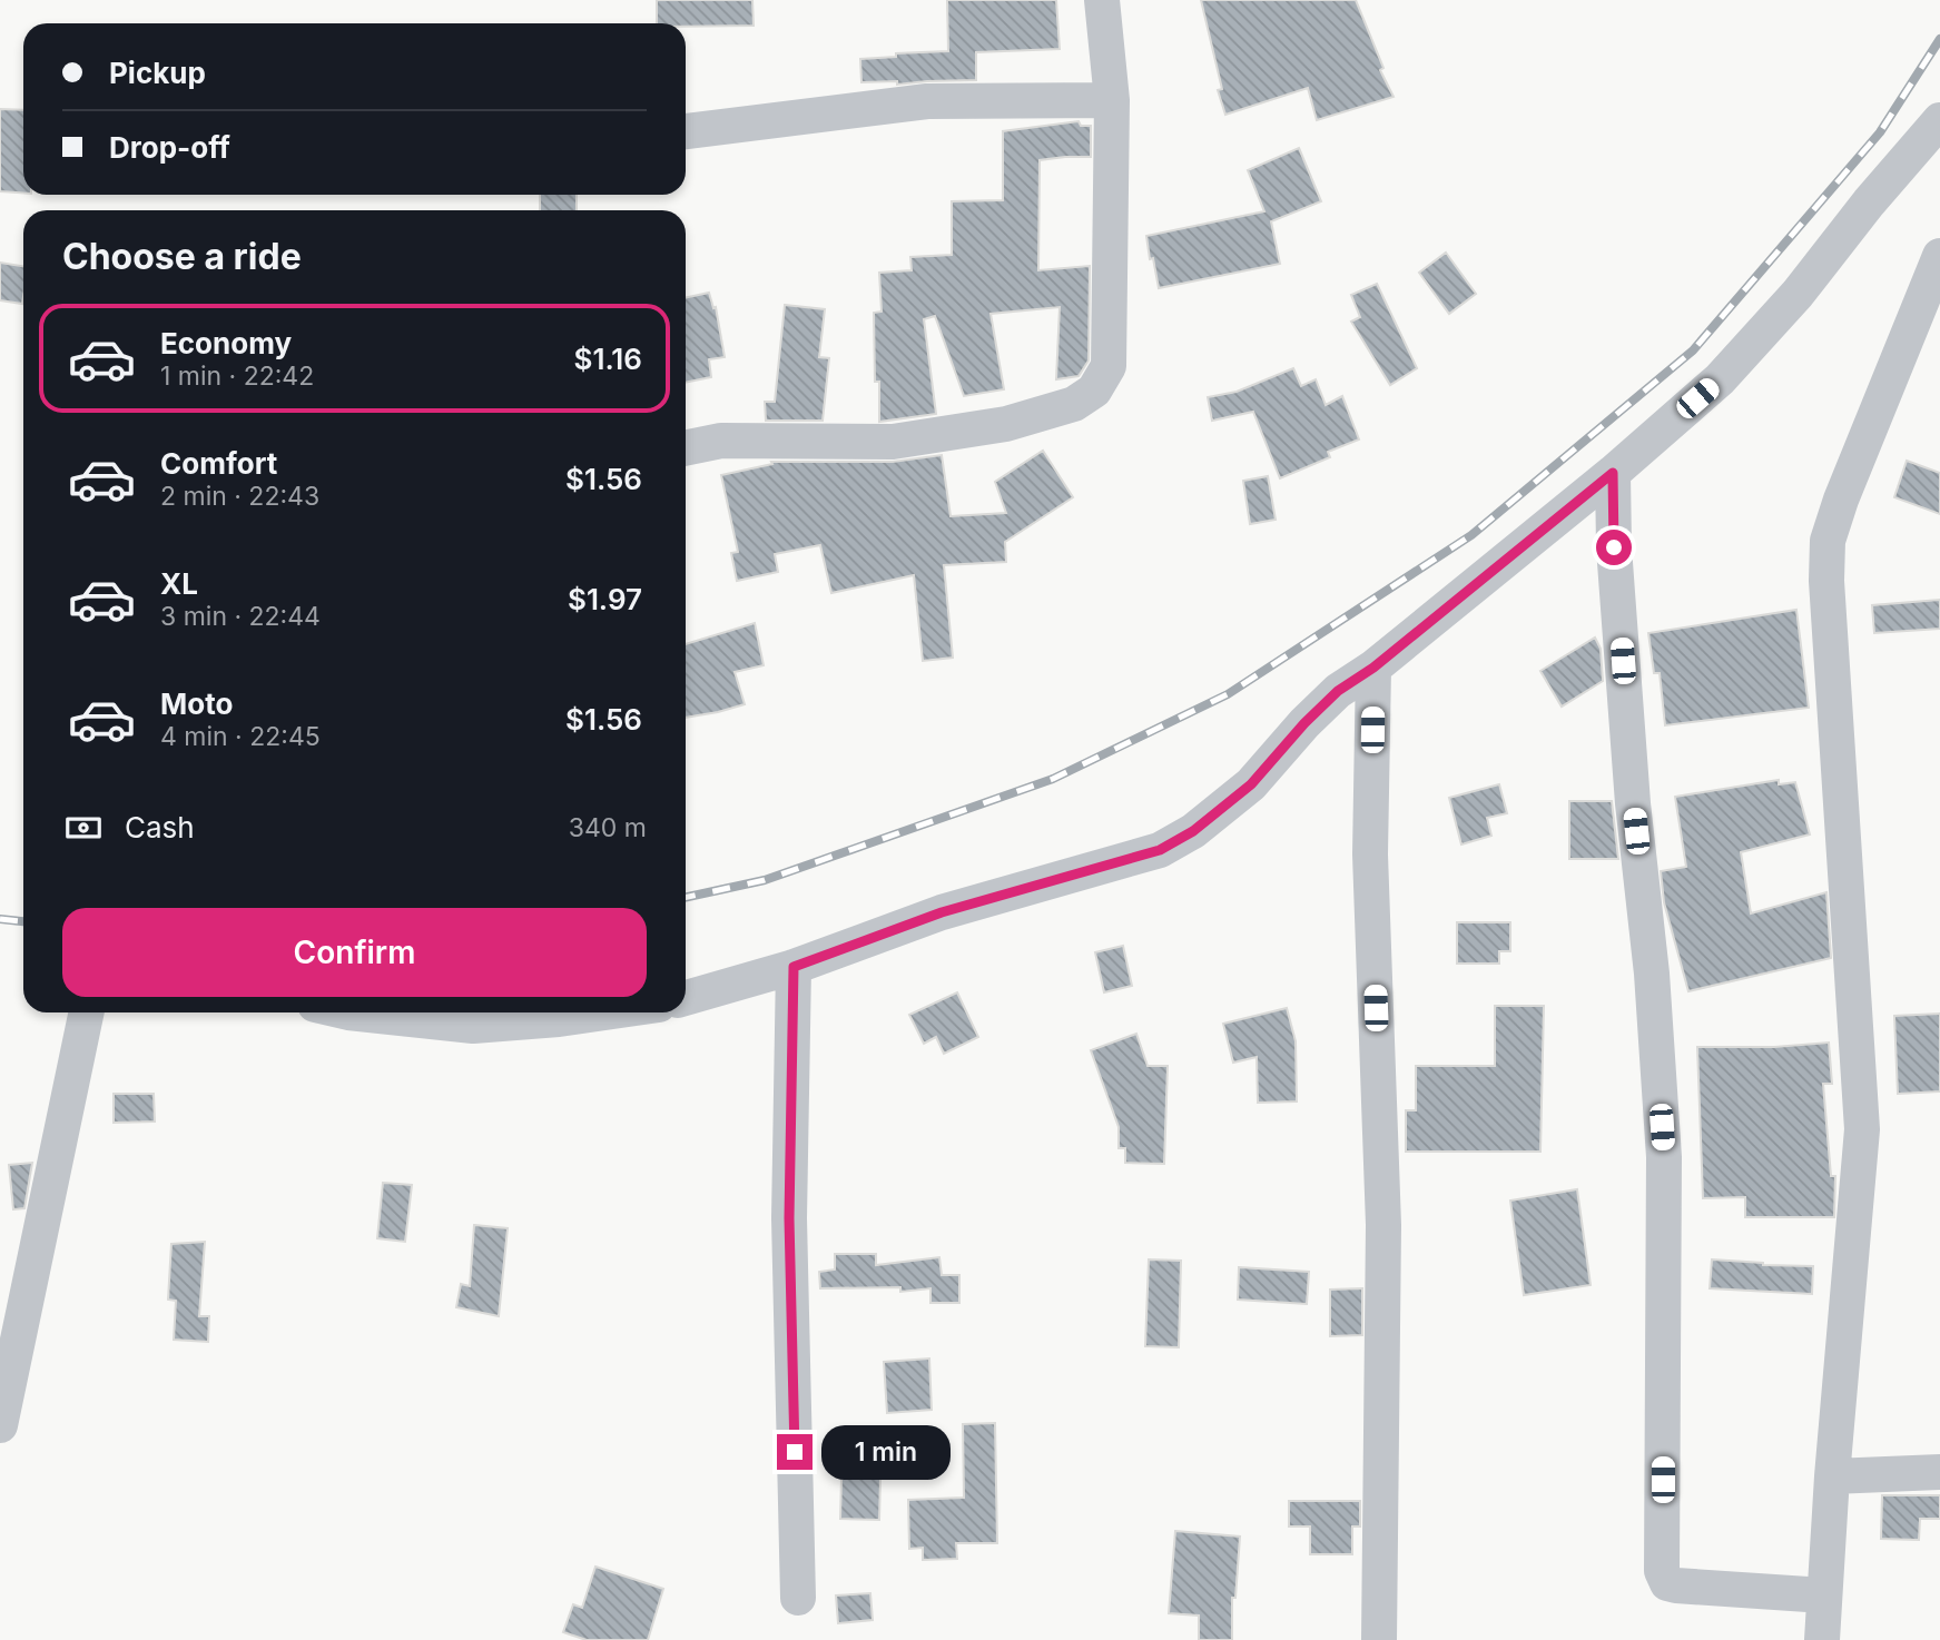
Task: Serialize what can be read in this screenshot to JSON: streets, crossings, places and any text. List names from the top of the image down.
{
  "page": {
    "banner": ["Pickup", "Drop-off"],
    "heading": "Choose a ride",
    "list": [
      {
        "name": "Economy",
        "note": "1 min · 22:42",
        "value": "$1.16"
      },
      {
        "name": "Comfort",
        "note": "2 min · 22:43",
        "value": "$1.56"
      },
      {
        "name": "XL",
        "note": "3 min · 22:44",
        "value": "$1.97"
      },
      {
        "name": "Moto",
        "note": "4 min · 22:45",
        "value": "$1.56"
      }
    ],
    "pay": ["Cash", "340 m"],
    "buttons": "Confirm",
    "bubble": "1 min"
  }
}
